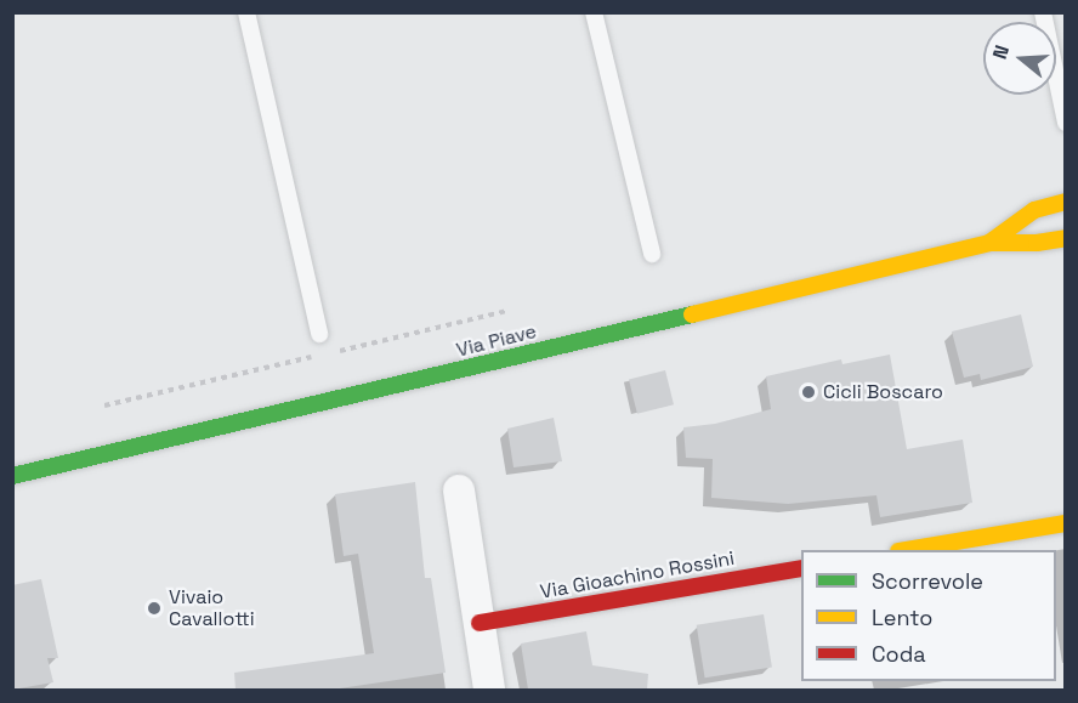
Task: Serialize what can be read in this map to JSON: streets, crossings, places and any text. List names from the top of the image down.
{
  "streets": {
    "main road": ["Via Piave", "Via Gioachino Rossini"]
  },
  "places": ["Cicli Boscaro", "Vivaio Cavallotti"],
  "legend": ["Scorrevole", "Lento", "Coda"],
  "north": "left"
}
